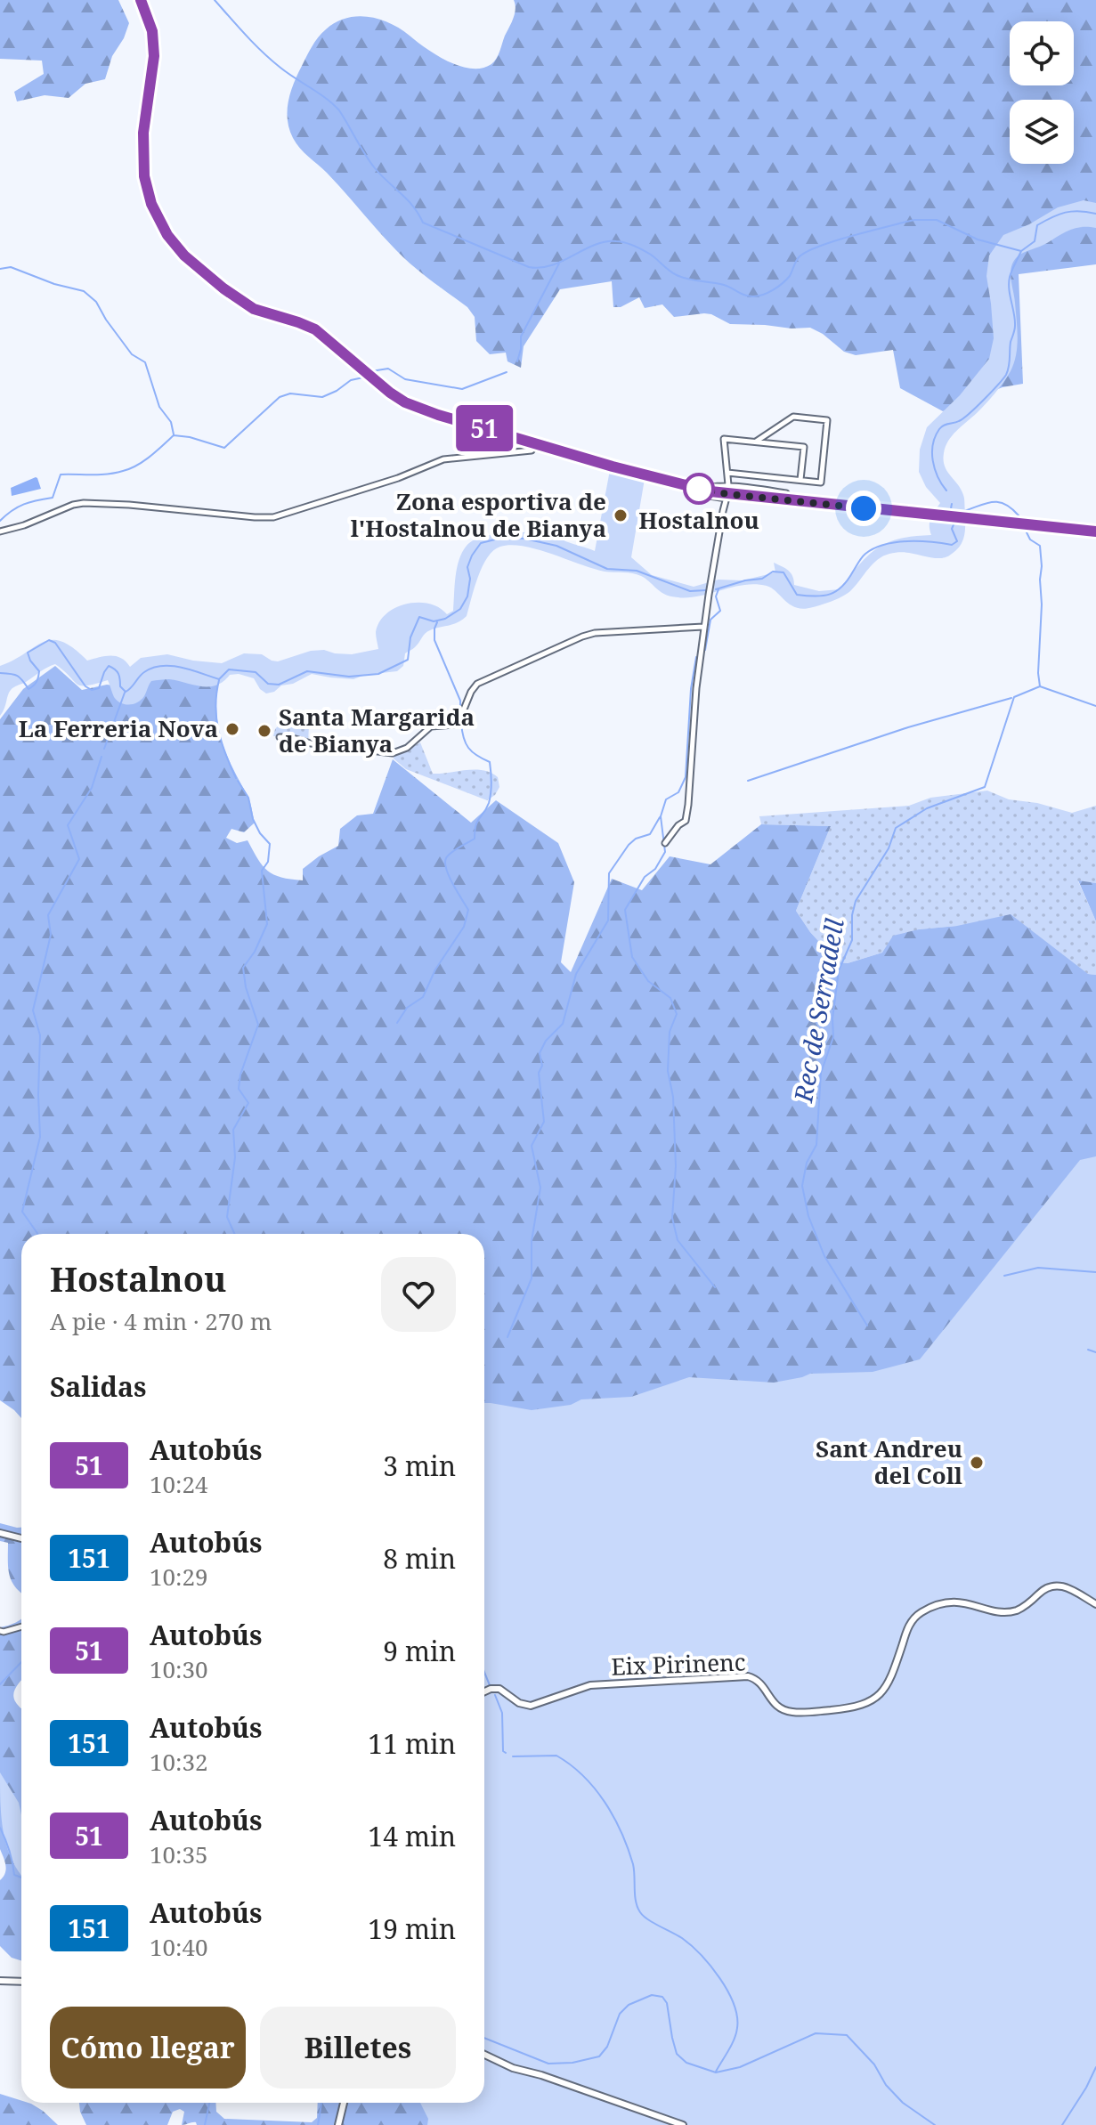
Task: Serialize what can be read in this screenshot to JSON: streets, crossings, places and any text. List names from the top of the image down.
{
  "streets": {
    "main road": ["Eix Pirinenc"]
  },
  "water": ["Rec de Serradell"],
  "places": [
    "Hostalnou",
    "Zona esportiva de l'Hostalnou de Bianya",
    "La Ferreria Nova",
    "Santa Margarida de Bianya",
    "Sant Andreu del Coll"
  ],
  "lines": ["bus line 51"],
  "page": {
    "on_map": "51",
    "heading": [
      ["Hostalnou", "A pie · 4 min · 270 m"],
      "Salidas"
    ],
    "list": [
      {
        "mark": "51",
        "name": "Autobús",
        "note": "10:24",
        "value": "3 min"
      },
      {
        "mark": "151",
        "name": "Autobús",
        "note": "10:29",
        "value": "8 min"
      },
      {
        "mark": "51",
        "name": "Autobús",
        "note": "10:30",
        "value": "9 min"
      },
      {
        "mark": "151",
        "name": "Autobús",
        "note": "10:32",
        "value": "11 min"
      },
      {
        "mark": "51",
        "name": "Autobús",
        "note": "10:35",
        "value": "14 min"
      },
      {
        "mark": "151",
        "name": "Autobús",
        "note": "10:40",
        "value": "19 min"
      }
    ],
    "buttons": ["Cómo llegar", "Billetes"]
  }
}
